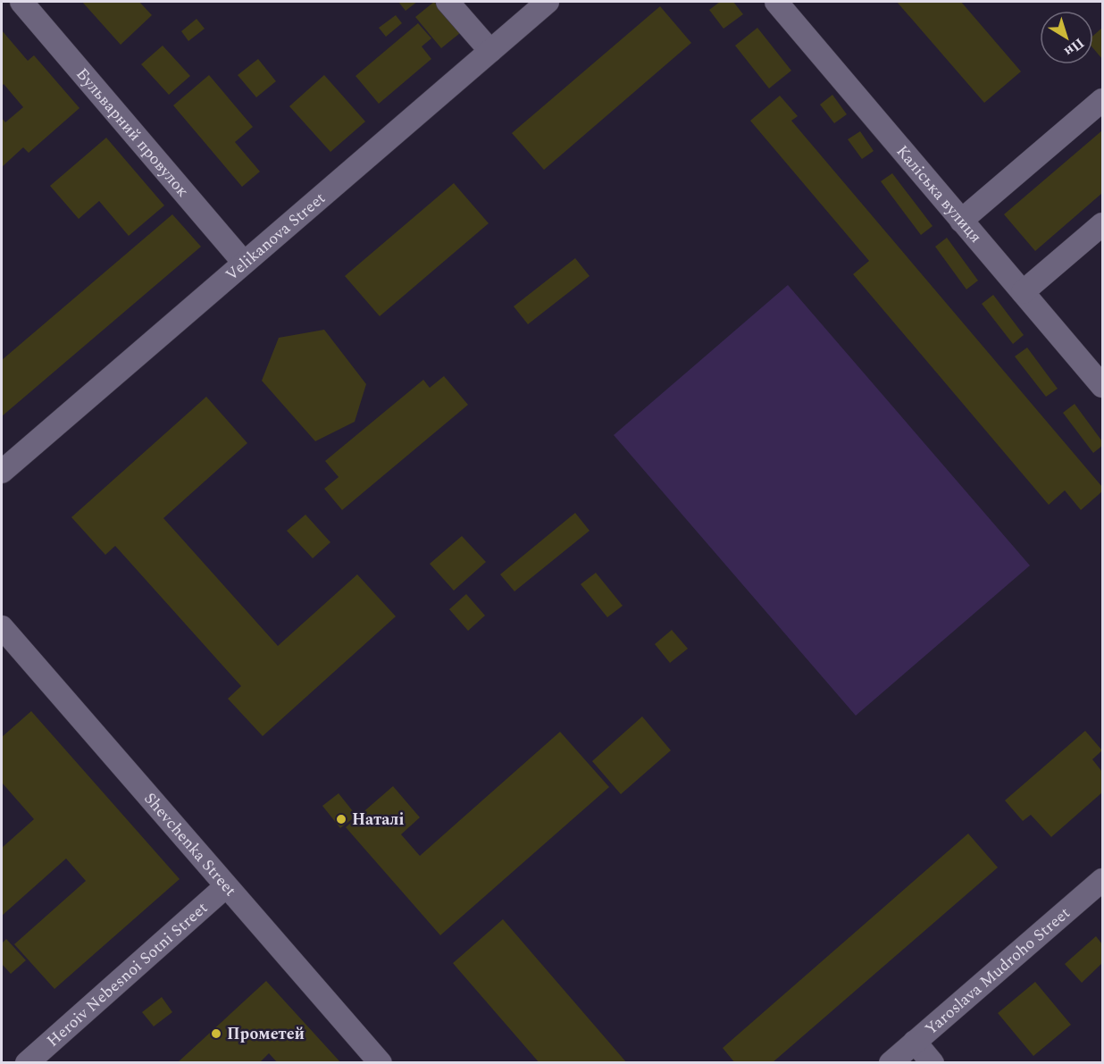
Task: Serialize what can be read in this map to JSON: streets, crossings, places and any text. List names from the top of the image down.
{
  "streets": {
    "street": [
      "Бульварний провулок",
      "Каліська вулиця",
      "Velikanova Street",
      "Shevchenka Street",
      "Yaroslava Mudroho Street",
      "Heroiv Nebesnoi Sotni Street"
    ]
  },
  "crossings": [
    ["Бульварний провулок", "Velikanova Street"],
    ["Shevchenka Street", "Heroiv Nebesnoi Sotni Street"]
  ],
  "places": ["Наталі", "Прометей"],
  "north": "bottom right"
}
